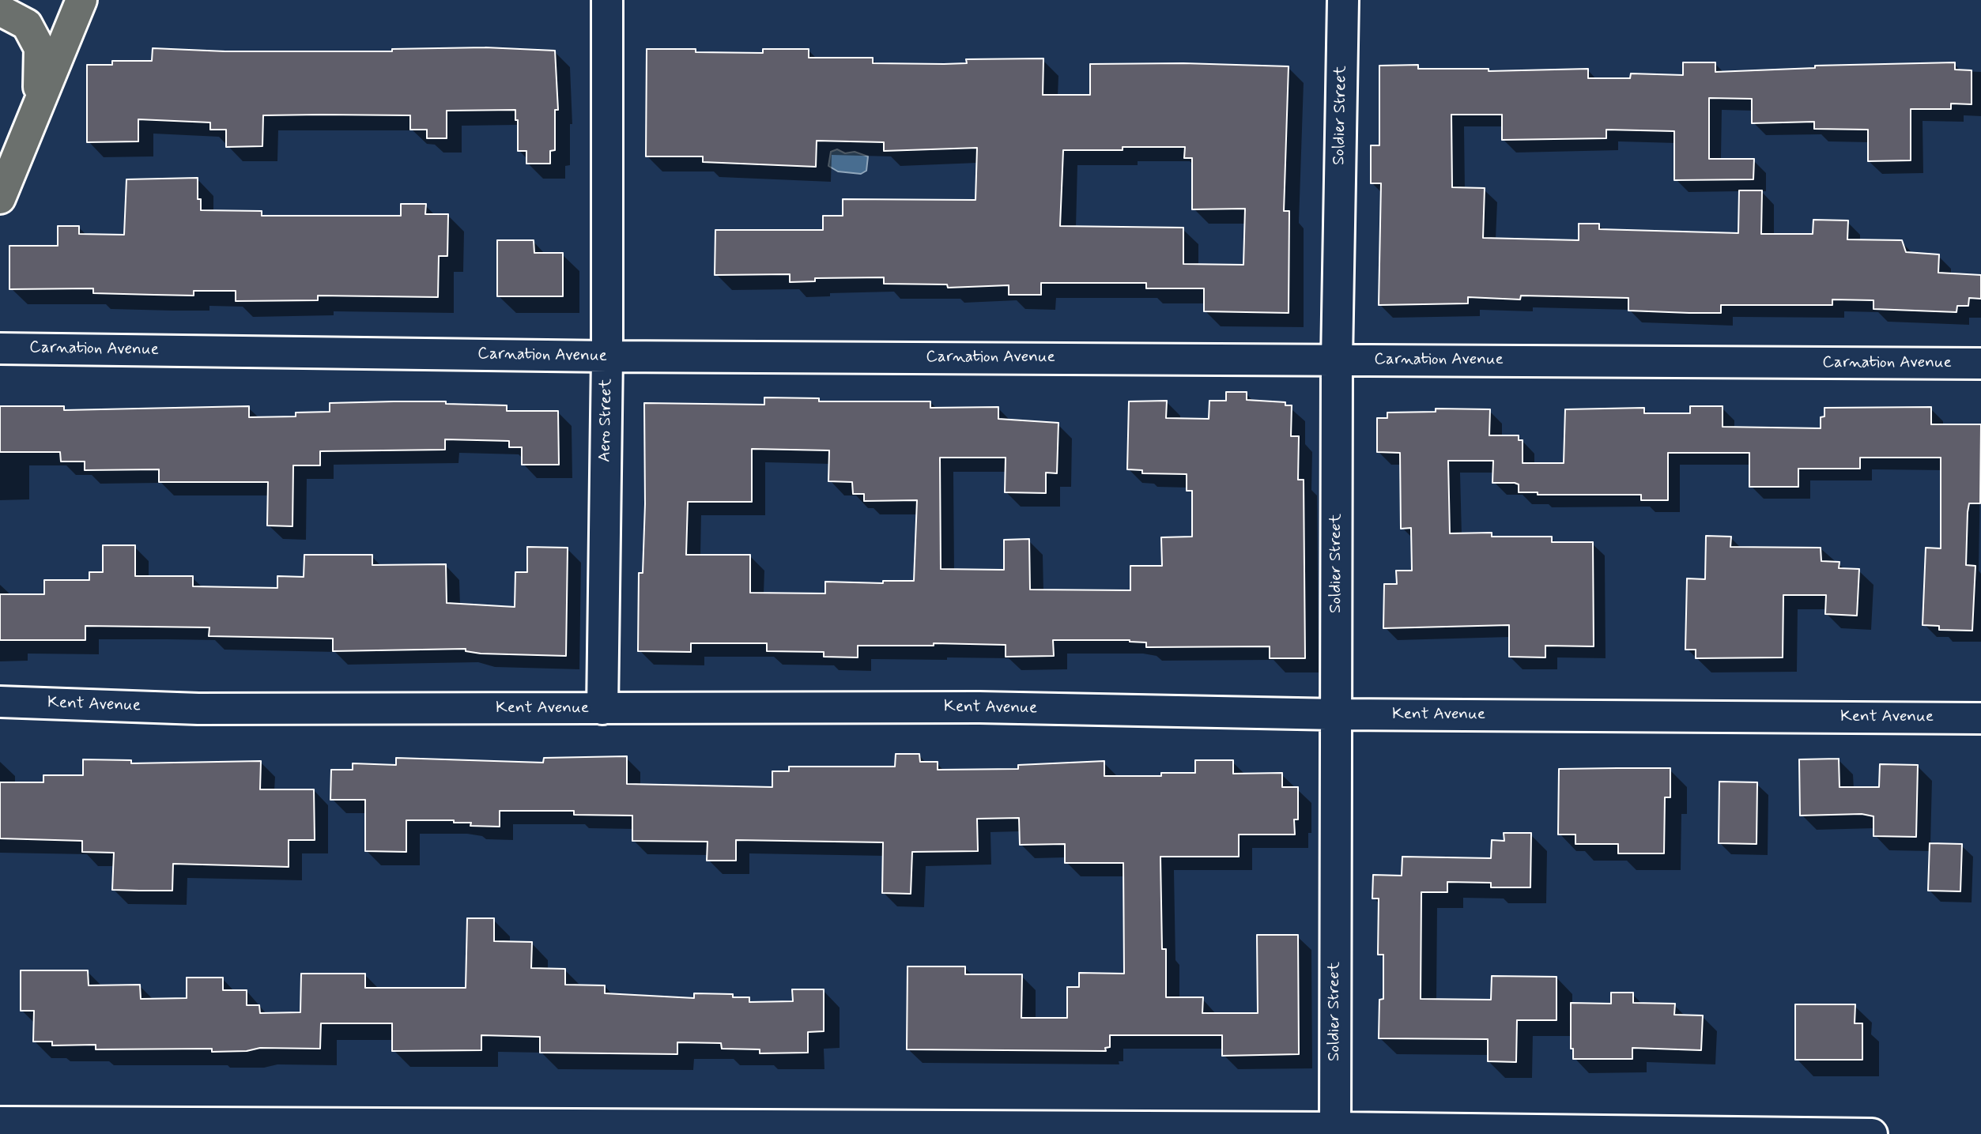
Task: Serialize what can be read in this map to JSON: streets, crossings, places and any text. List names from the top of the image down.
{
  "streets": {
    "street": [
      "Soldier Street",
      "Carnation Avenue",
      "Aero Street",
      "Kent Avenue"
    ]
  },
  "crossings": [
    ["Soldier Street", "Carnation Avenue"],
    ["Soldier Street", "Kent Avenue"],
    ["Carnation Avenue", "Aero Street"],
    ["Aero Street", "Kent Avenue"]
  ]
}
